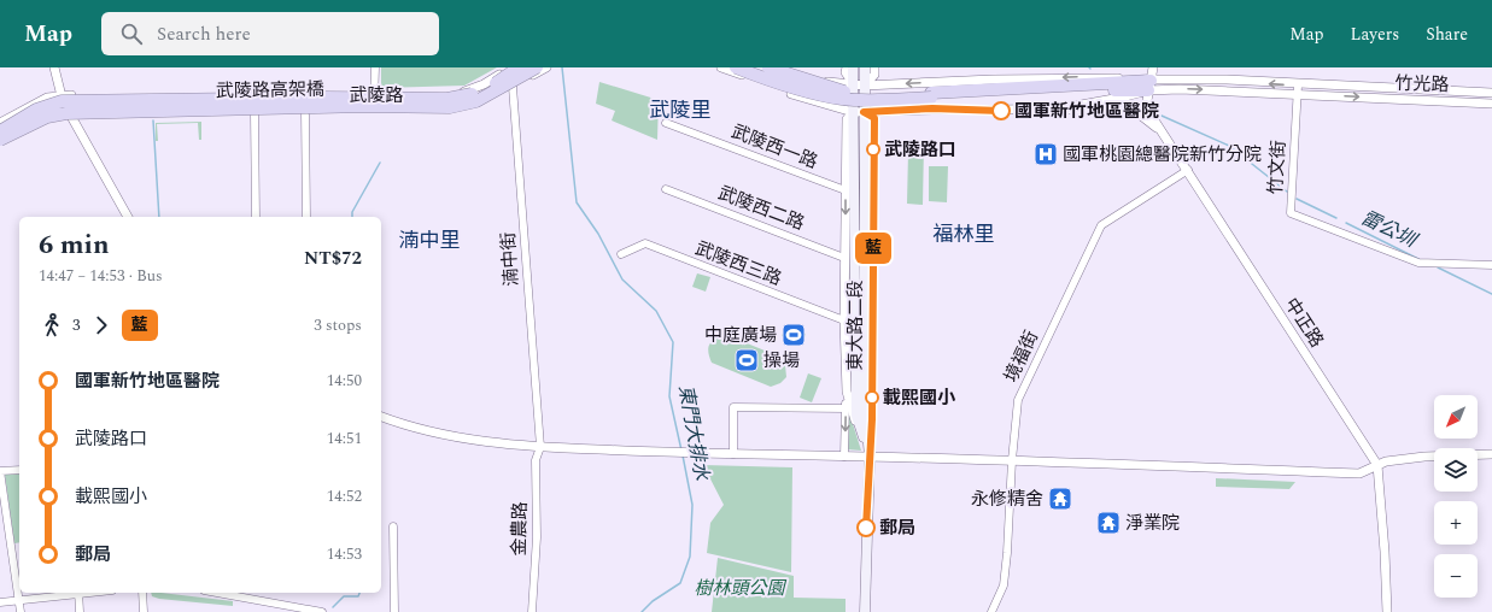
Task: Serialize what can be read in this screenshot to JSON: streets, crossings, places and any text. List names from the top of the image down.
{
  "streets": {
    "highway": ["武陵路高架橋"],
    "main road": ["東大路二段"],
    "street": [
      "竹光路",
      "武陵路",
      "武陵西一路",
      "竹文街",
      "武陵西二路",
      "湳中街",
      "武陵西三路",
      "中正路",
      "境福街",
      "金農路"
    ]
  },
  "crossings": [
    ["竹光路", "竹文街"],
    ["竹光路", "中正路"],
    ["武陵路高架橋", "武陵路"],
    ["武陵路高架橋", "湳中街"],
    ["武陵路", "湳中街"],
    ["武陵西一路", "東大路二段"],
    ["武陵西二路", "東大路二段"],
    ["湳中街", "金農路"],
    ["武陵西三路", "東大路二段"],
    ["中正路", "境福街"]
  ],
  "districts": ["武陵里", "福林里", "湳中里"],
  "water": ["雷公圳", "東門大排水"],
  "parks": ["樹林頭公園"],
  "places": {
    "other": [
      "國軍新竹地區醫院",
      "武陵路口",
      "載熙國小",
      "郵局"
    ],
    "hospital": ["國軍桃園總醫院新竹分院"],
    "sports": ["中庭廣場", "操場"],
    "temple": ["永修精舍", "淨業院"]
  },
  "lines": ["bus line 藍"],
  "north": "bottom left",
  "page": {
    "header": "Map",
    "search": "Search here",
    "nav": ["Map", "Layers", "Share"],
    "on_map": "藍",
    "heading": ["6 min", "14:47 – 14:53 · Bus", "NT$72"],
    "legs": ["3", "藍", "3 stops"],
    "list": [
      {
        "name": "國軍新竹地區醫院",
        "value": "14:50"
      },
      {
        "name": "武陵路口",
        "value": "14:51"
      },
      {
        "name": "載熙國小",
        "value": "14:52"
      },
      {
        "name": "郵局",
        "value": "14:53"
      }
    ],
    "map_buttons": ["+", "−"]
  }
}
